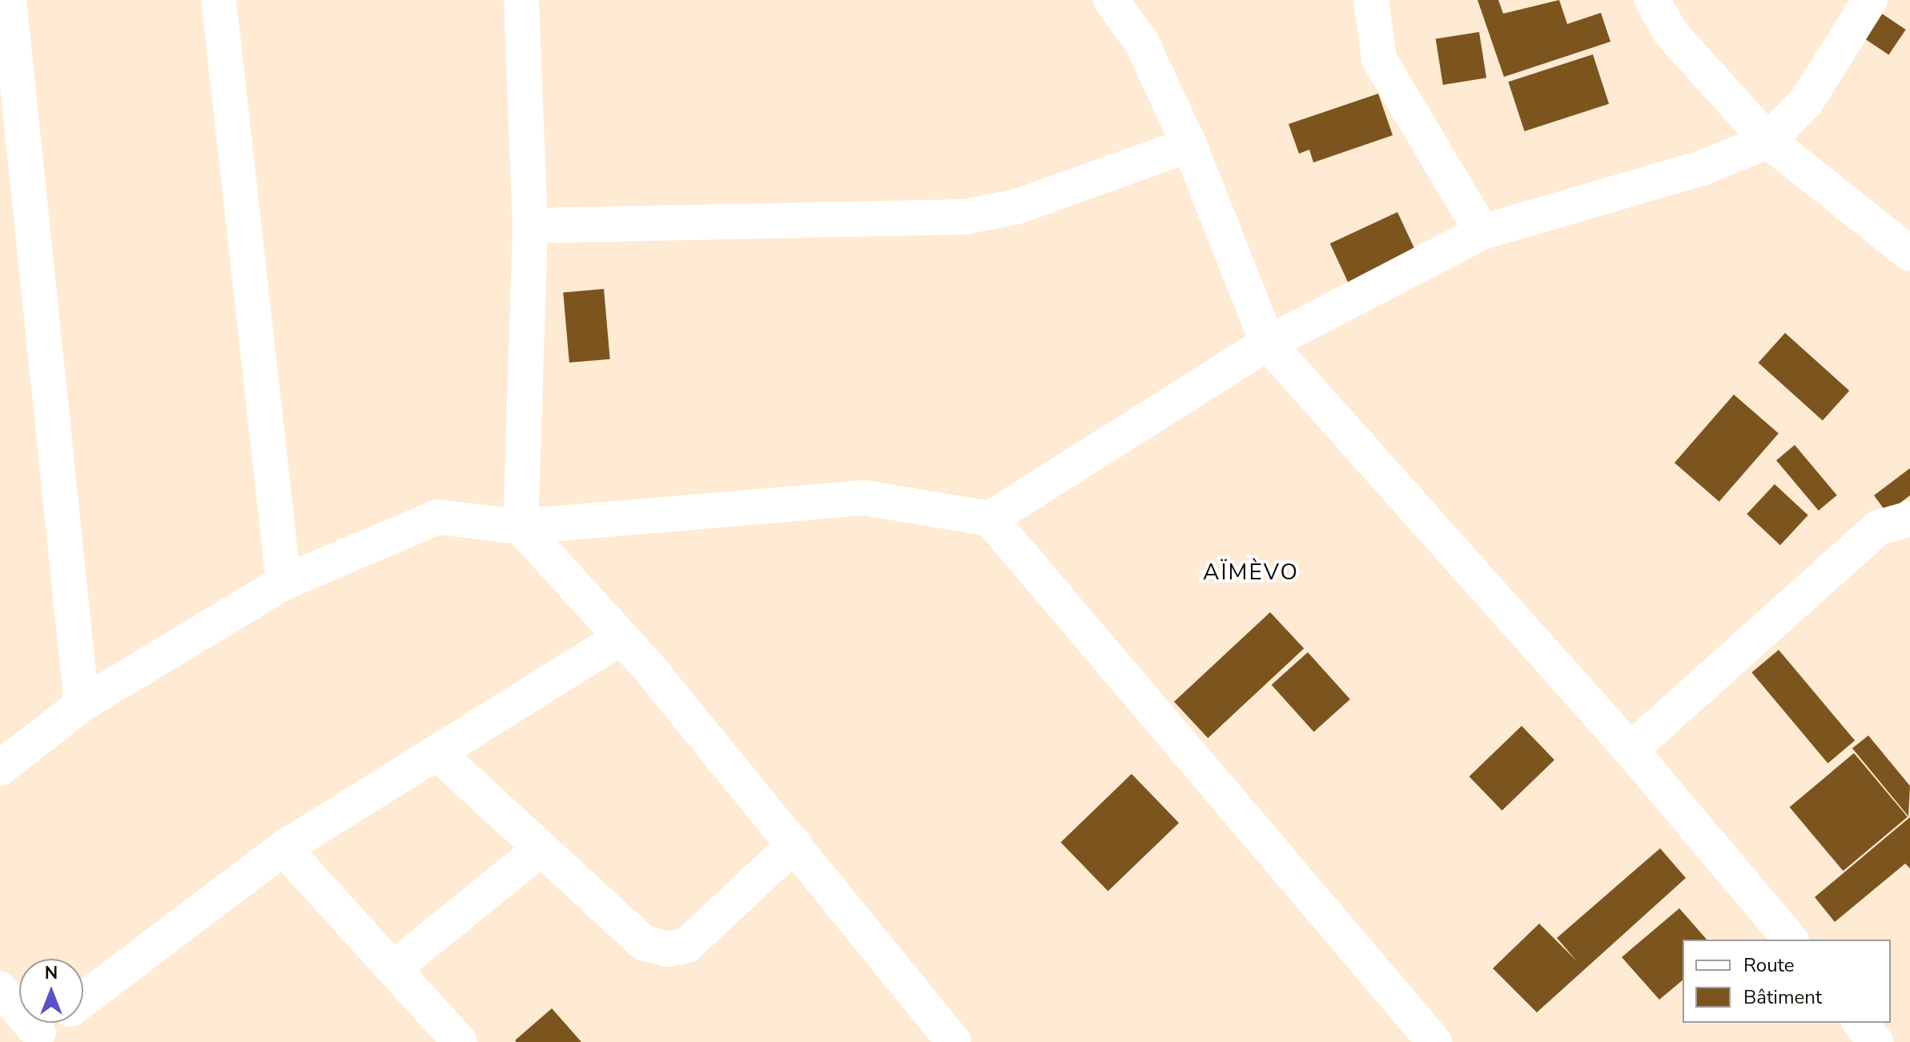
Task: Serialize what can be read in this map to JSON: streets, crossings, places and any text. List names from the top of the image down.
{
  "districts": ["AÏMÈVO"],
  "legend": ["Route", "Bâtiment"],
  "north": "top"
}
